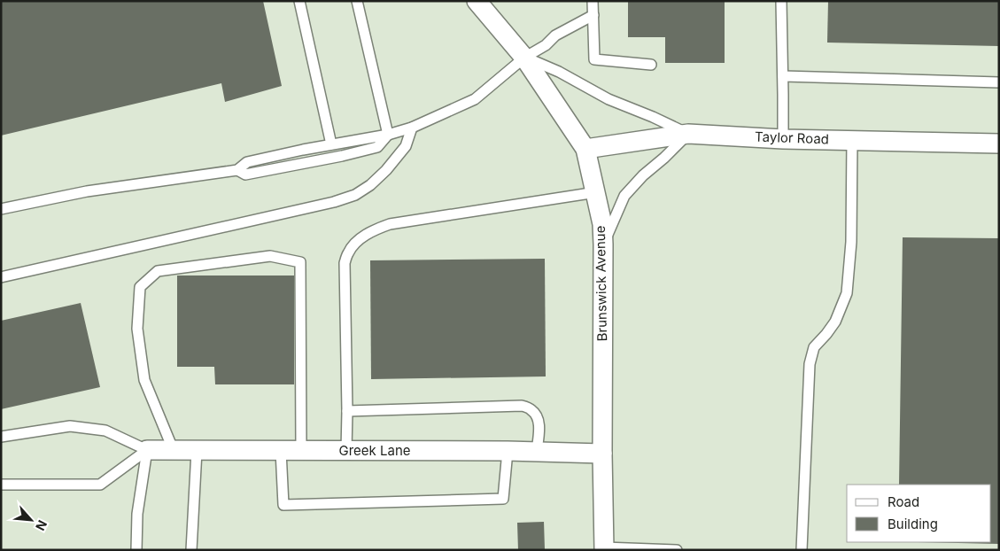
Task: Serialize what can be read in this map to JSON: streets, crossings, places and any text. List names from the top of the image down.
{
  "streets": {
    "street": ["Taylor Road", "Brunswick Avenue", "Greek Lane"]
  },
  "crossings": [
    ["Taylor Road", "Brunswick Avenue"],
    ["Brunswick Avenue", "Greek Lane"]
  ],
  "legend": ["Road", "Building"],
  "north": "bottom right"
}
